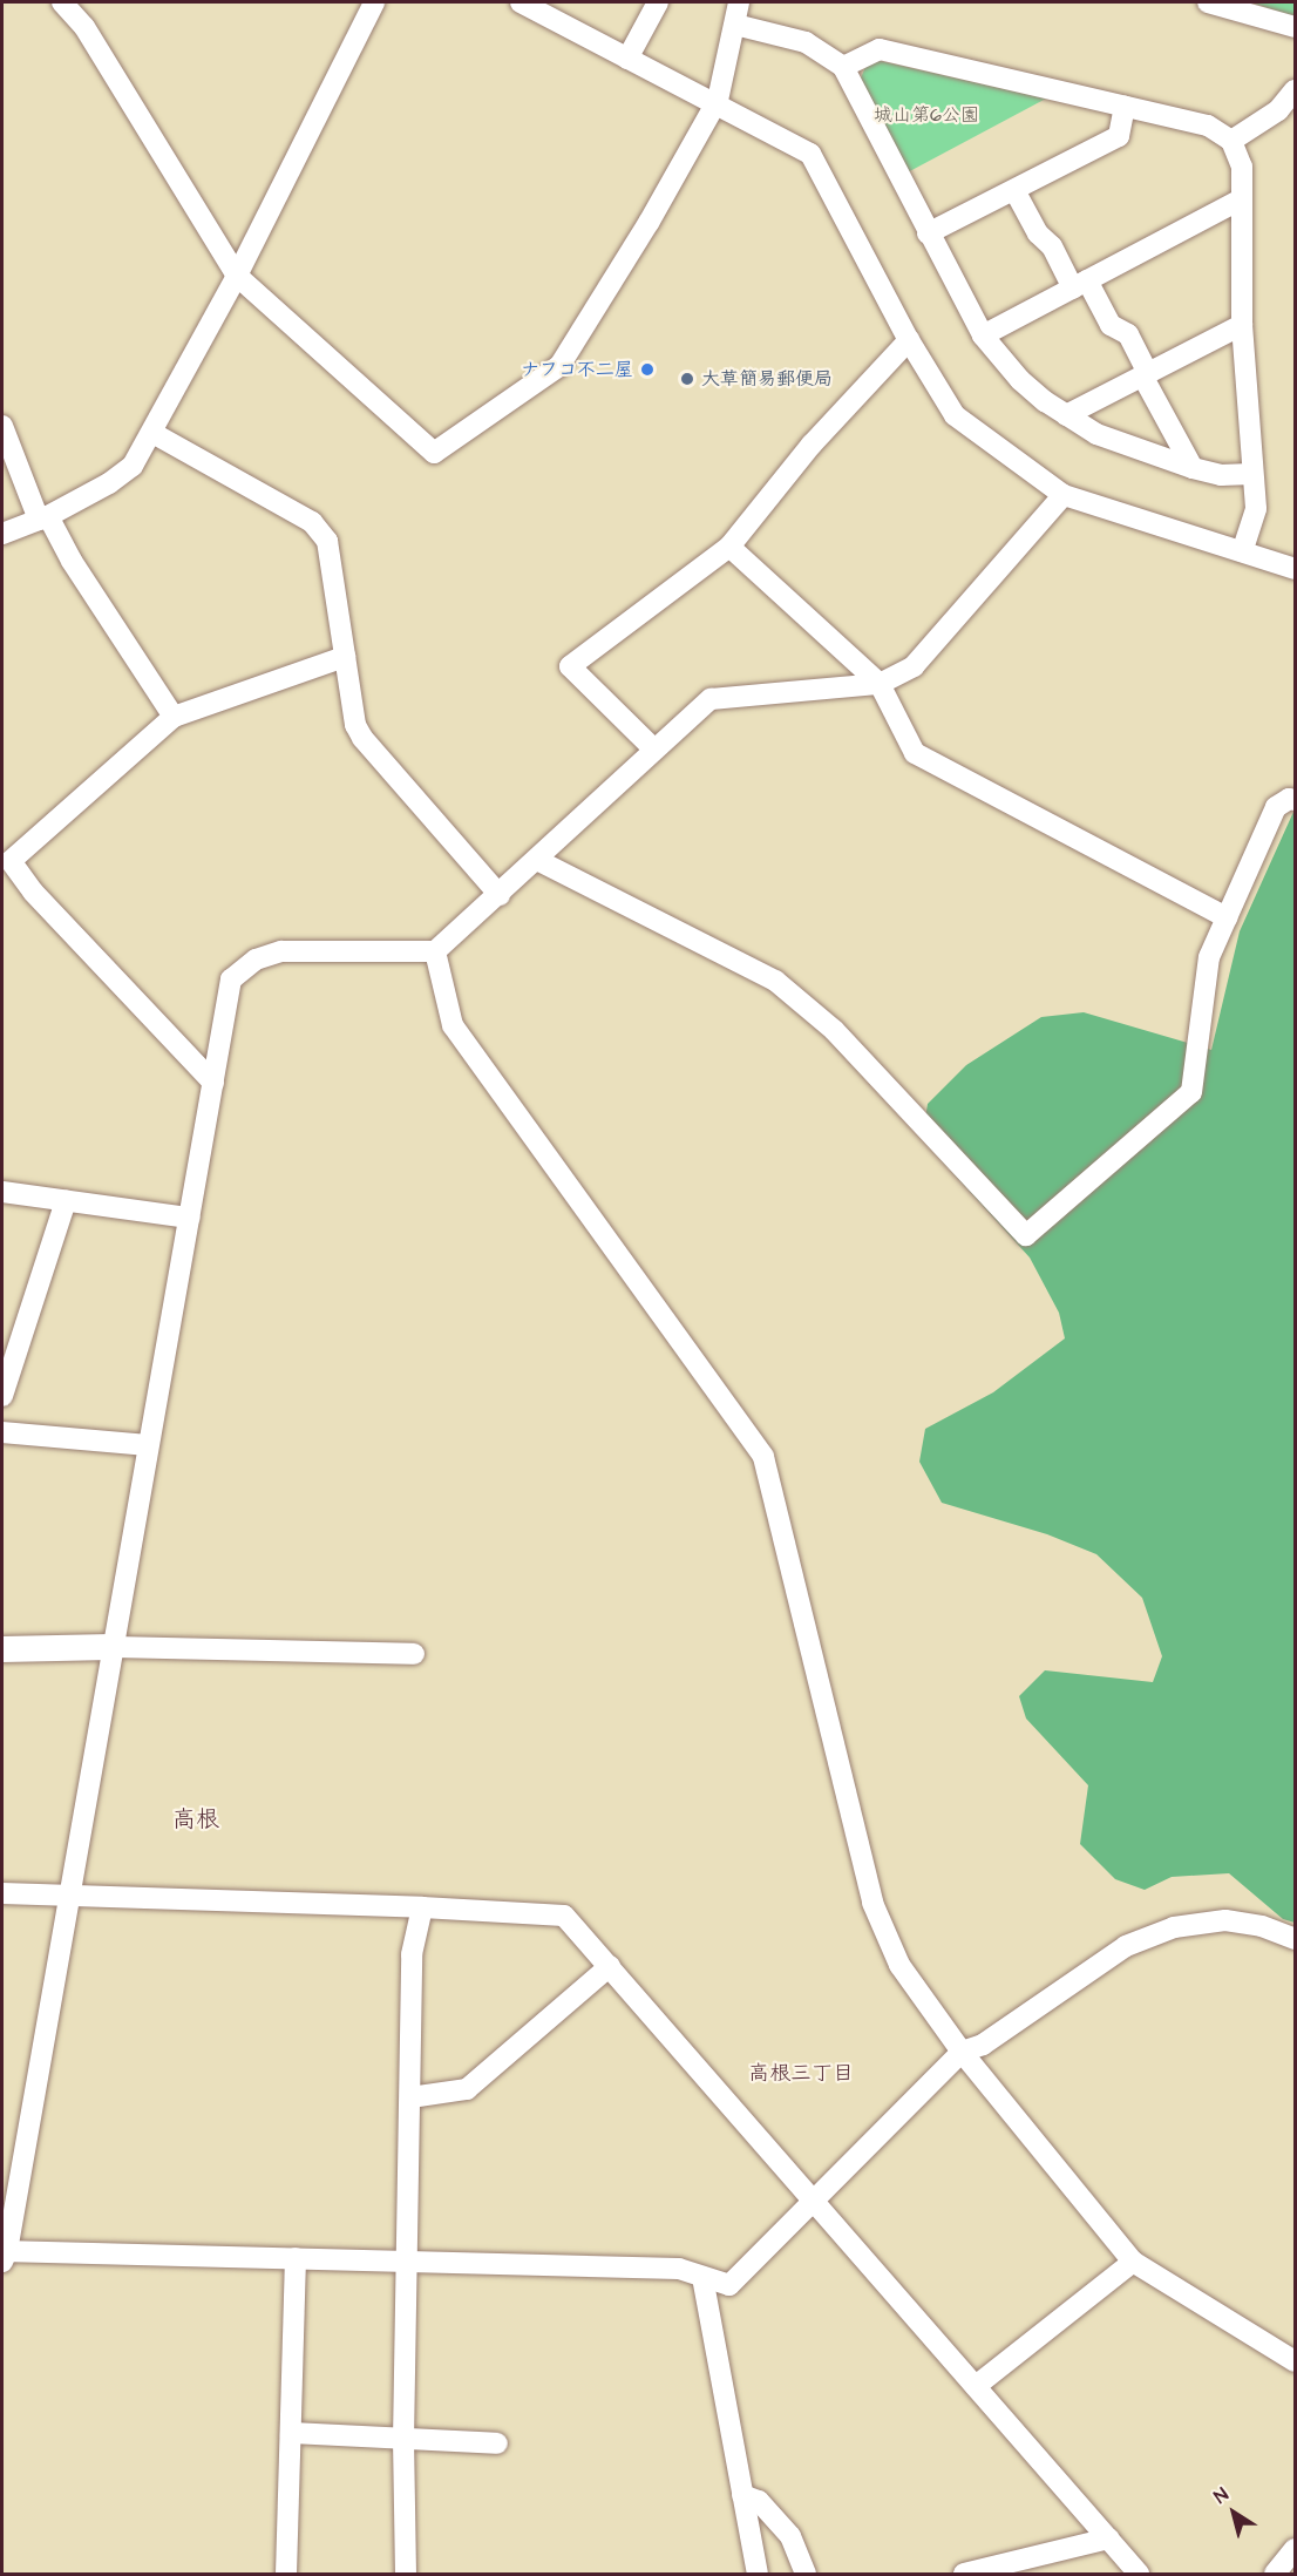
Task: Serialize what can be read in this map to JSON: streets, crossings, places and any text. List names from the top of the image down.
{
  "districts": ["高根", "高根三丁目"],
  "parks": ["城山第6公園"],
  "places": ["ナフコ不二屋", "大草簡易郵便局"],
  "north": "top left"
}
